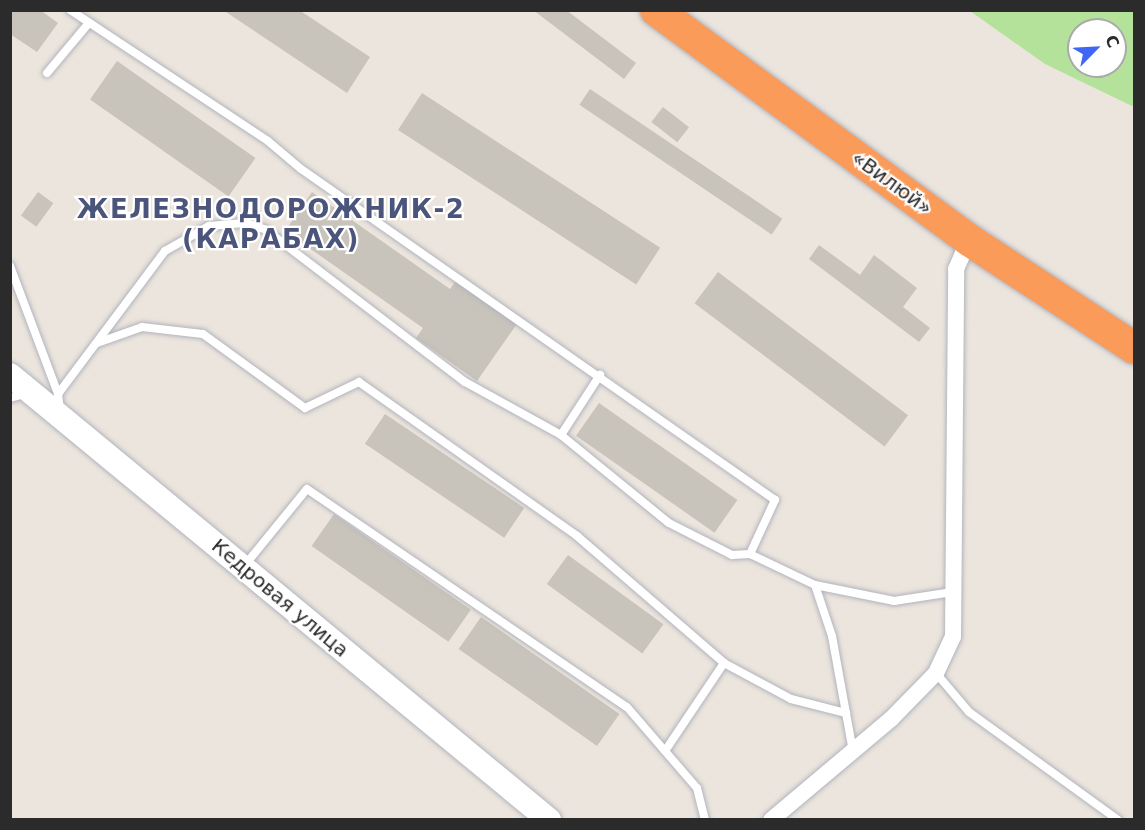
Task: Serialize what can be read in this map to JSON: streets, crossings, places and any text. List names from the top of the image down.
{
  "streets": {
    "highway": ["«Вилюй»"],
    "street": ["Кедровая улица"]
  },
  "districts": ["ЖЕЛЕЗНОДОРОЖНИК-2 (КАРАБАХ)"],
  "north": "top right"
}
